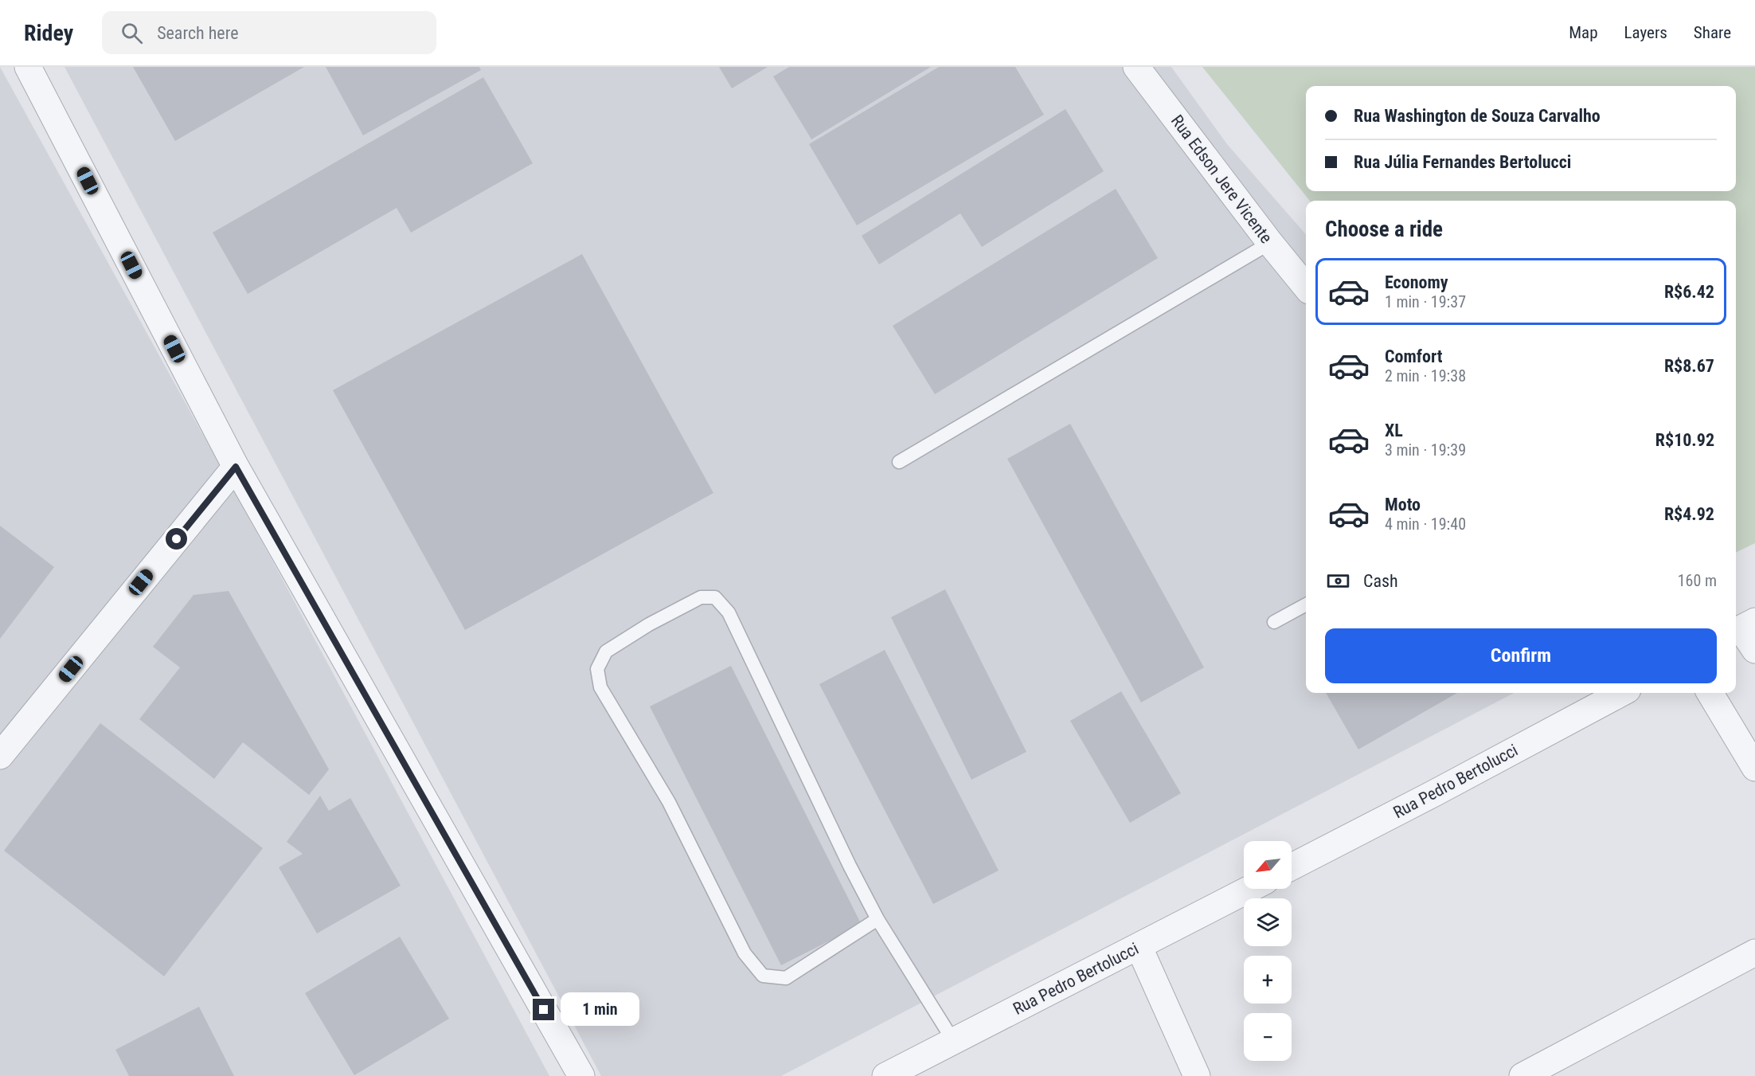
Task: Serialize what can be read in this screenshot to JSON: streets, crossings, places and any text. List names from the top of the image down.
{
  "streets": {
    "street": ["Rua Edson Jere Vicente", "Rua Pedro Bertolucci"]
  },
  "north": "bottom left",
  "page": {
    "header": "Ridey",
    "search": "Search here",
    "nav": ["Map", "Layers", "Share"],
    "banner": ["Rua Washington de Souza Carvalho", "Rua Júlia Fernandes Bertolucci"],
    "heading": "Choose a ride",
    "list": [
      {
        "name": "Economy",
        "note": "1 min · 19:37",
        "value": "R$6.42"
      },
      {
        "name": "Comfort",
        "note": "2 min · 19:38",
        "value": "R$8.67"
      },
      {
        "name": "XL",
        "note": "3 min · 19:39",
        "value": "R$10.92"
      },
      {
        "name": "Moto",
        "note": "4 min · 19:40",
        "value": "R$4.92"
      }
    ],
    "pay": ["Cash", "160 m"],
    "buttons": "Confirm",
    "map_buttons": ["+", "−"],
    "bubble": "1 min"
  }
}
